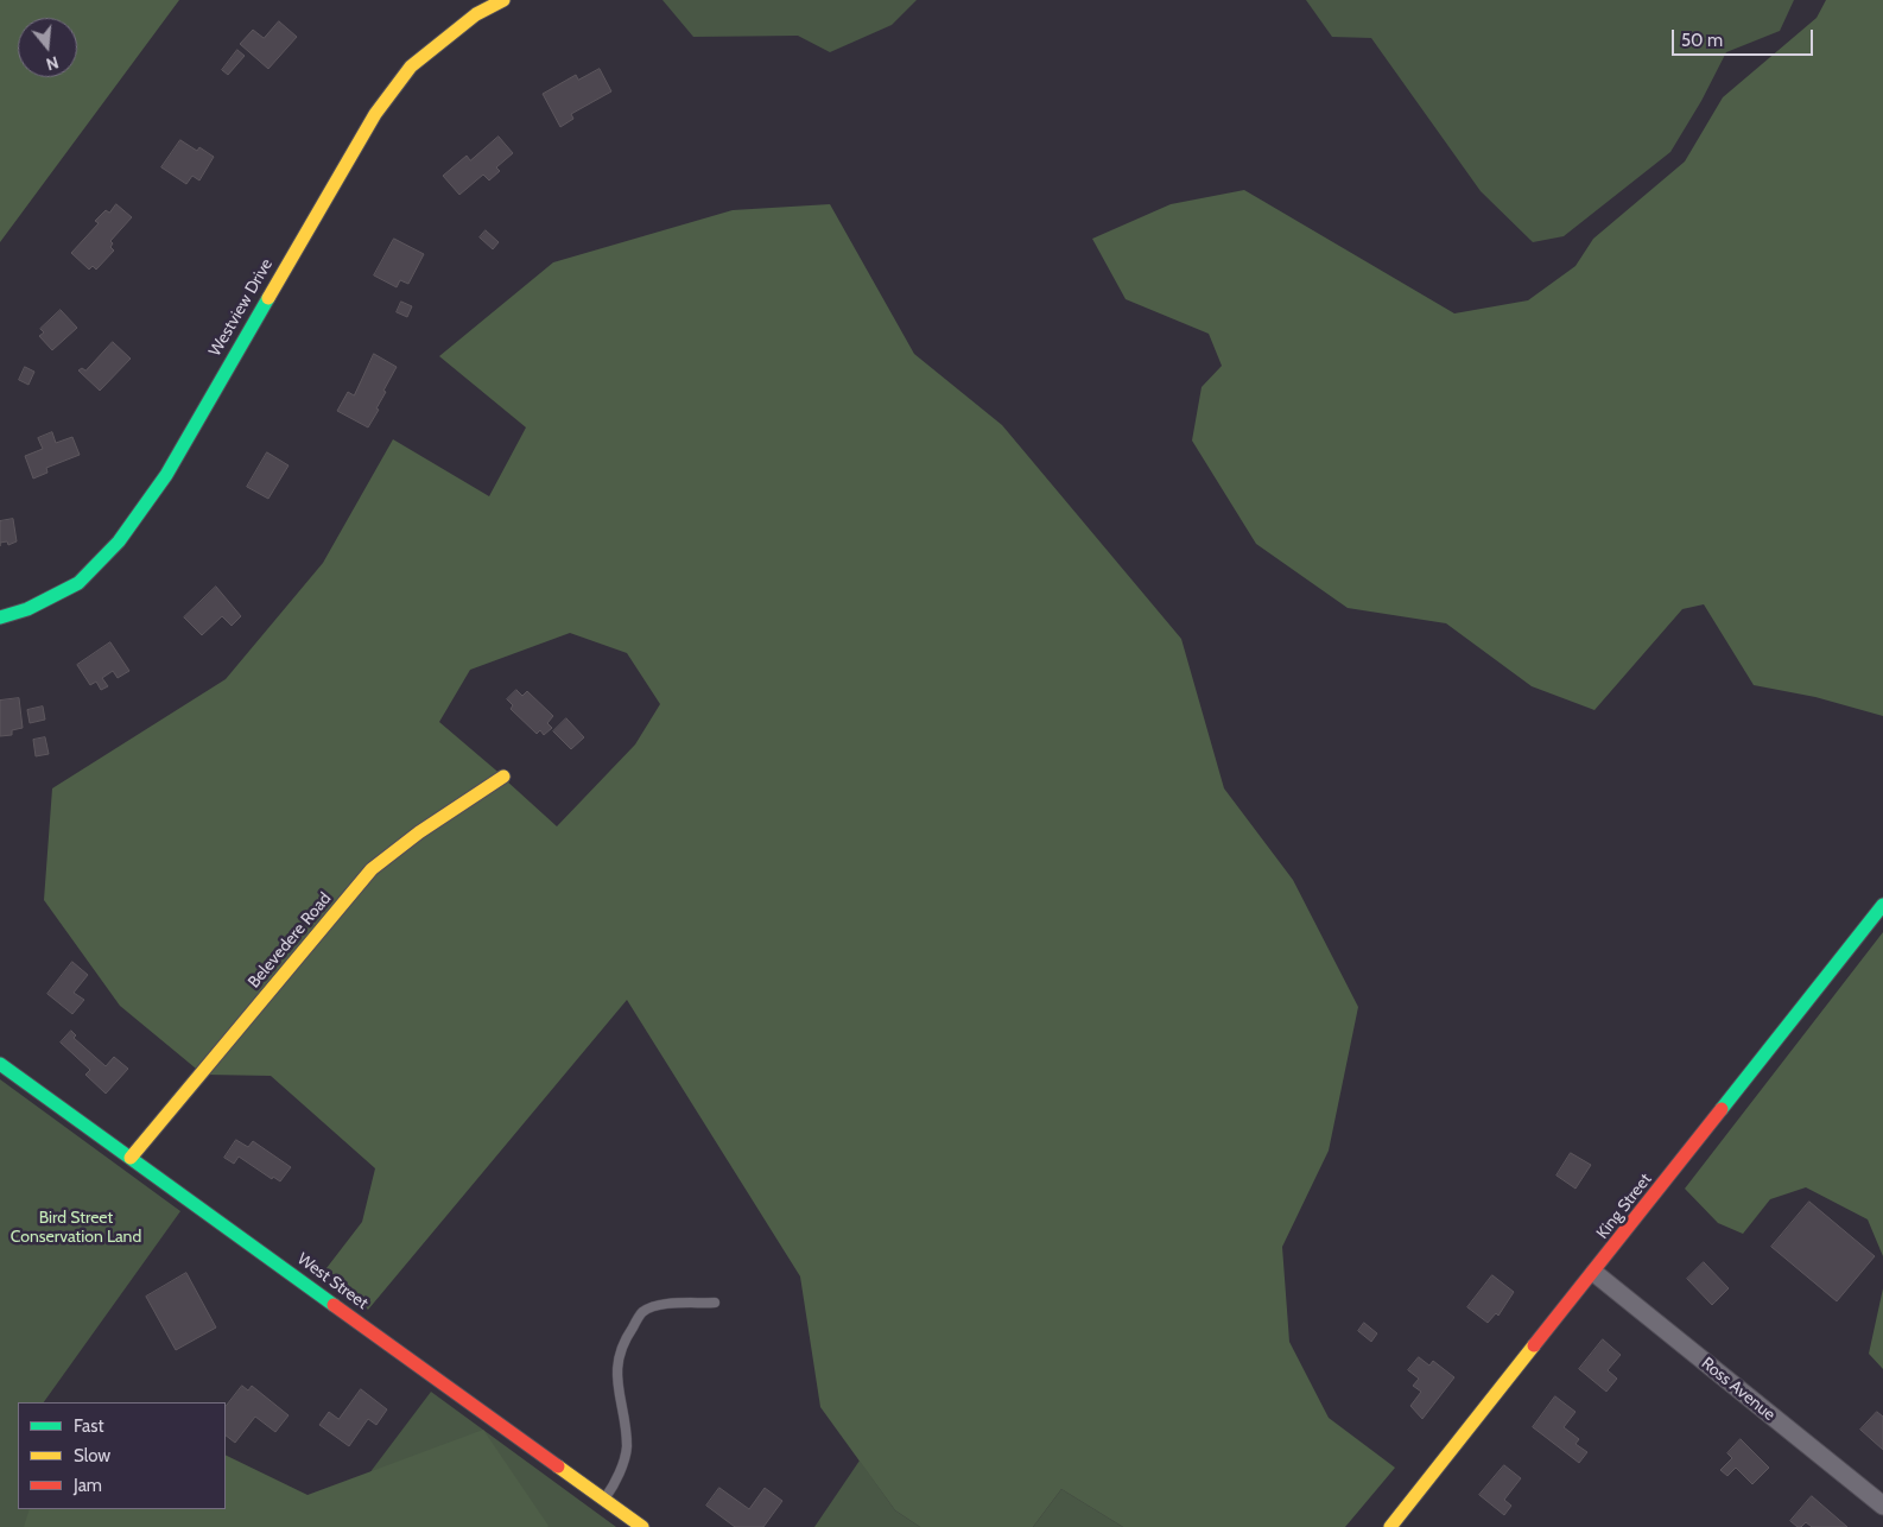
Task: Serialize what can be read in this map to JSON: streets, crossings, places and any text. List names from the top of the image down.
{
  "streets": {
    "street": [
      "Westview Drive",
      "Belevedere Road",
      "King Street",
      "West Street",
      "Ross Avenue"
    ]
  },
  "crossings": [
    ["Belevedere Road", "West Street"],
    ["King Street", "Ross Avenue"]
  ],
  "parks": ["Bird Street Conservation Land"],
  "legend": ["Fast", "Slow", "Jam"],
  "scale_bar": "50 m",
  "north": "bottom"
}
